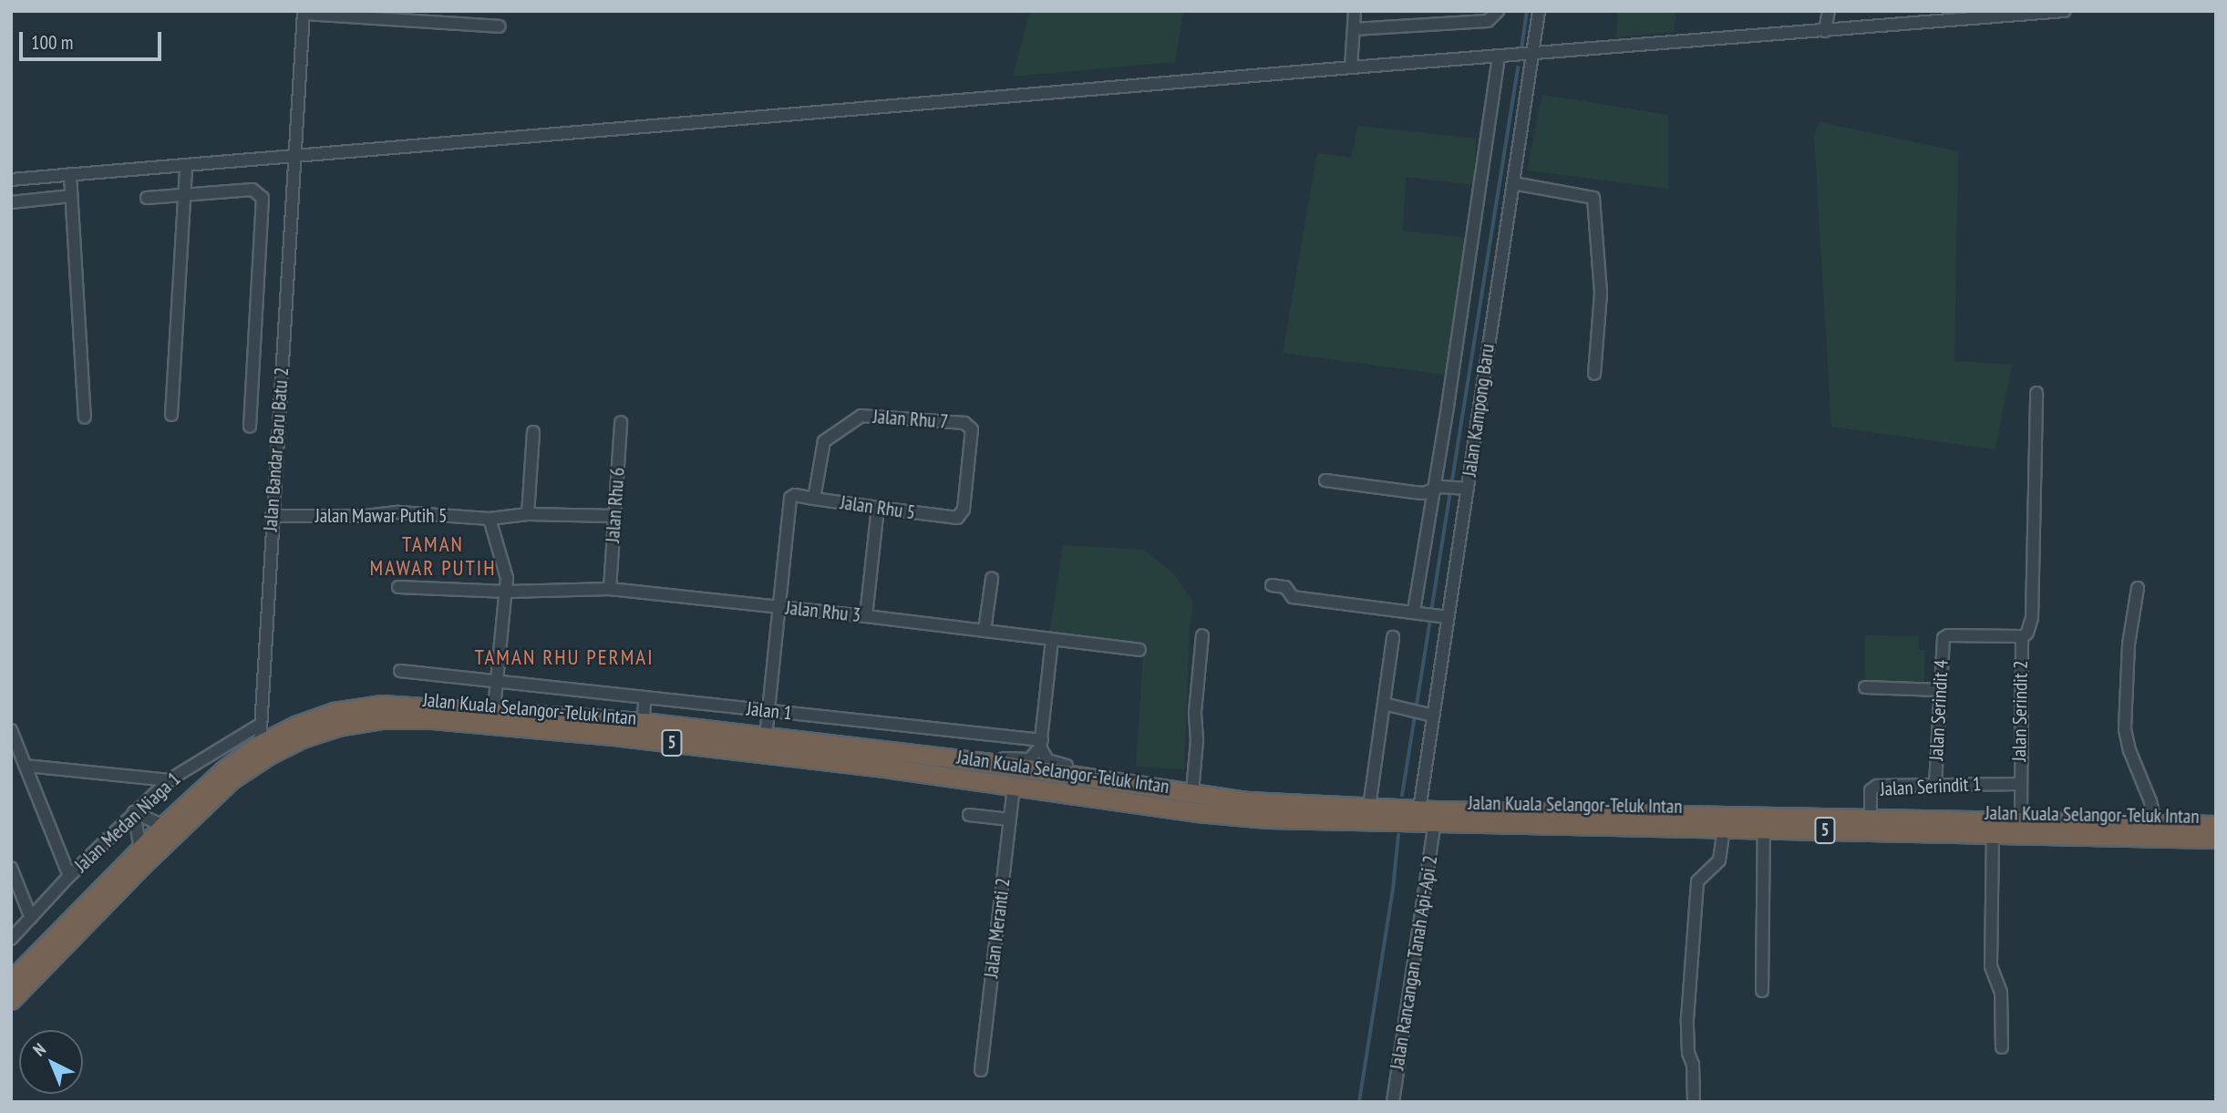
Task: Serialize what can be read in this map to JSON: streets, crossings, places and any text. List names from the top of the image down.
{
  "streets": {
    "highway": ["Jalan Kuala Selangor-Teluk Intan", "5"],
    "street": [
      "Jalan Kampong Baru",
      "Jalan Rhu 7",
      "Jalan Bandar Baru Batu 2",
      "Jalan Rhu 6",
      "Jalan Rhu 5",
      "Jalan Mawar Putih 5",
      "Jalan Rhu 3",
      "Jalan Serindit 4",
      "Jalan 1",
      "Jalan Serindit 2",
      "Jalan Serindit 1",
      "Jalan Medan Niaga 1",
      "Jalan Meranti 2",
      "Jalan Rancangan Tanah Api-Api 2"
    ]
  },
  "crossings": [
    ["Jalan Kampong Baru", "Jalan Kuala Selangor-Teluk Intan"],
    ["Jalan Rhu 7", "Jalan Rhu 5"],
    ["Jalan Bandar Baru Batu 2", "Jalan Mawar Putih 5"],
    ["Jalan Bandar Baru Batu 2", "Jalan Kuala Selangor-Teluk Intan"],
    ["Jalan Bandar Baru Batu 2", "Jalan Medan Niaga 1"],
    ["Jalan Rhu 6", "Jalan Mawar Putih 5"],
    ["Jalan Rhu 6", "Jalan Rhu 3"],
    ["Jalan Rhu 5", "Jalan Rhu 3"],
    ["Jalan Kuala Selangor-Teluk Intan", "Jalan Serindit 2"],
    ["Jalan Kuala Selangor-Teluk Intan", "Jalan Serindit 1"],
    ["Jalan Kuala Selangor-Teluk Intan", "Jalan Meranti 2"],
    ["Jalan Kuala Selangor-Teluk Intan", "Jalan Rancangan Tanah Api-Api 2"],
    ["Jalan Serindit 4", "Jalan Serindit 2"],
    ["Jalan Serindit 4", "Jalan Serindit 1"],
    ["Jalan Serindit 2", "Jalan Serindit 1"]
  ],
  "districts": ["TAMAN MAWAR PUTIH", "TAMAN RHU PERMAI"],
  "scale_bar": "100 m",
  "north": "top left"
}
